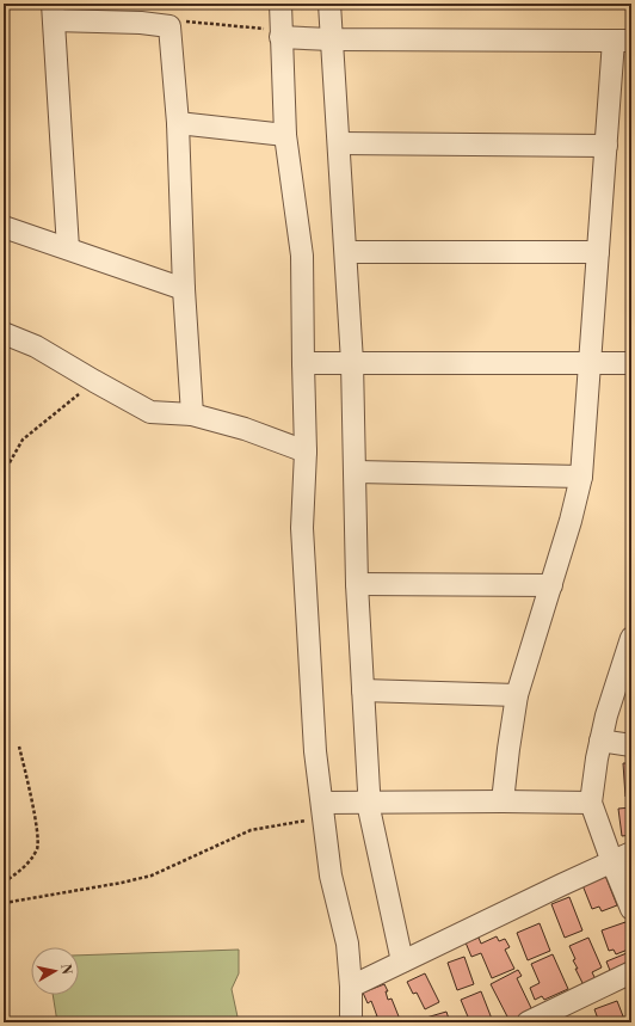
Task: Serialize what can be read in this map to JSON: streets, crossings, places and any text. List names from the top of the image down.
{
  "north": "right"
}
